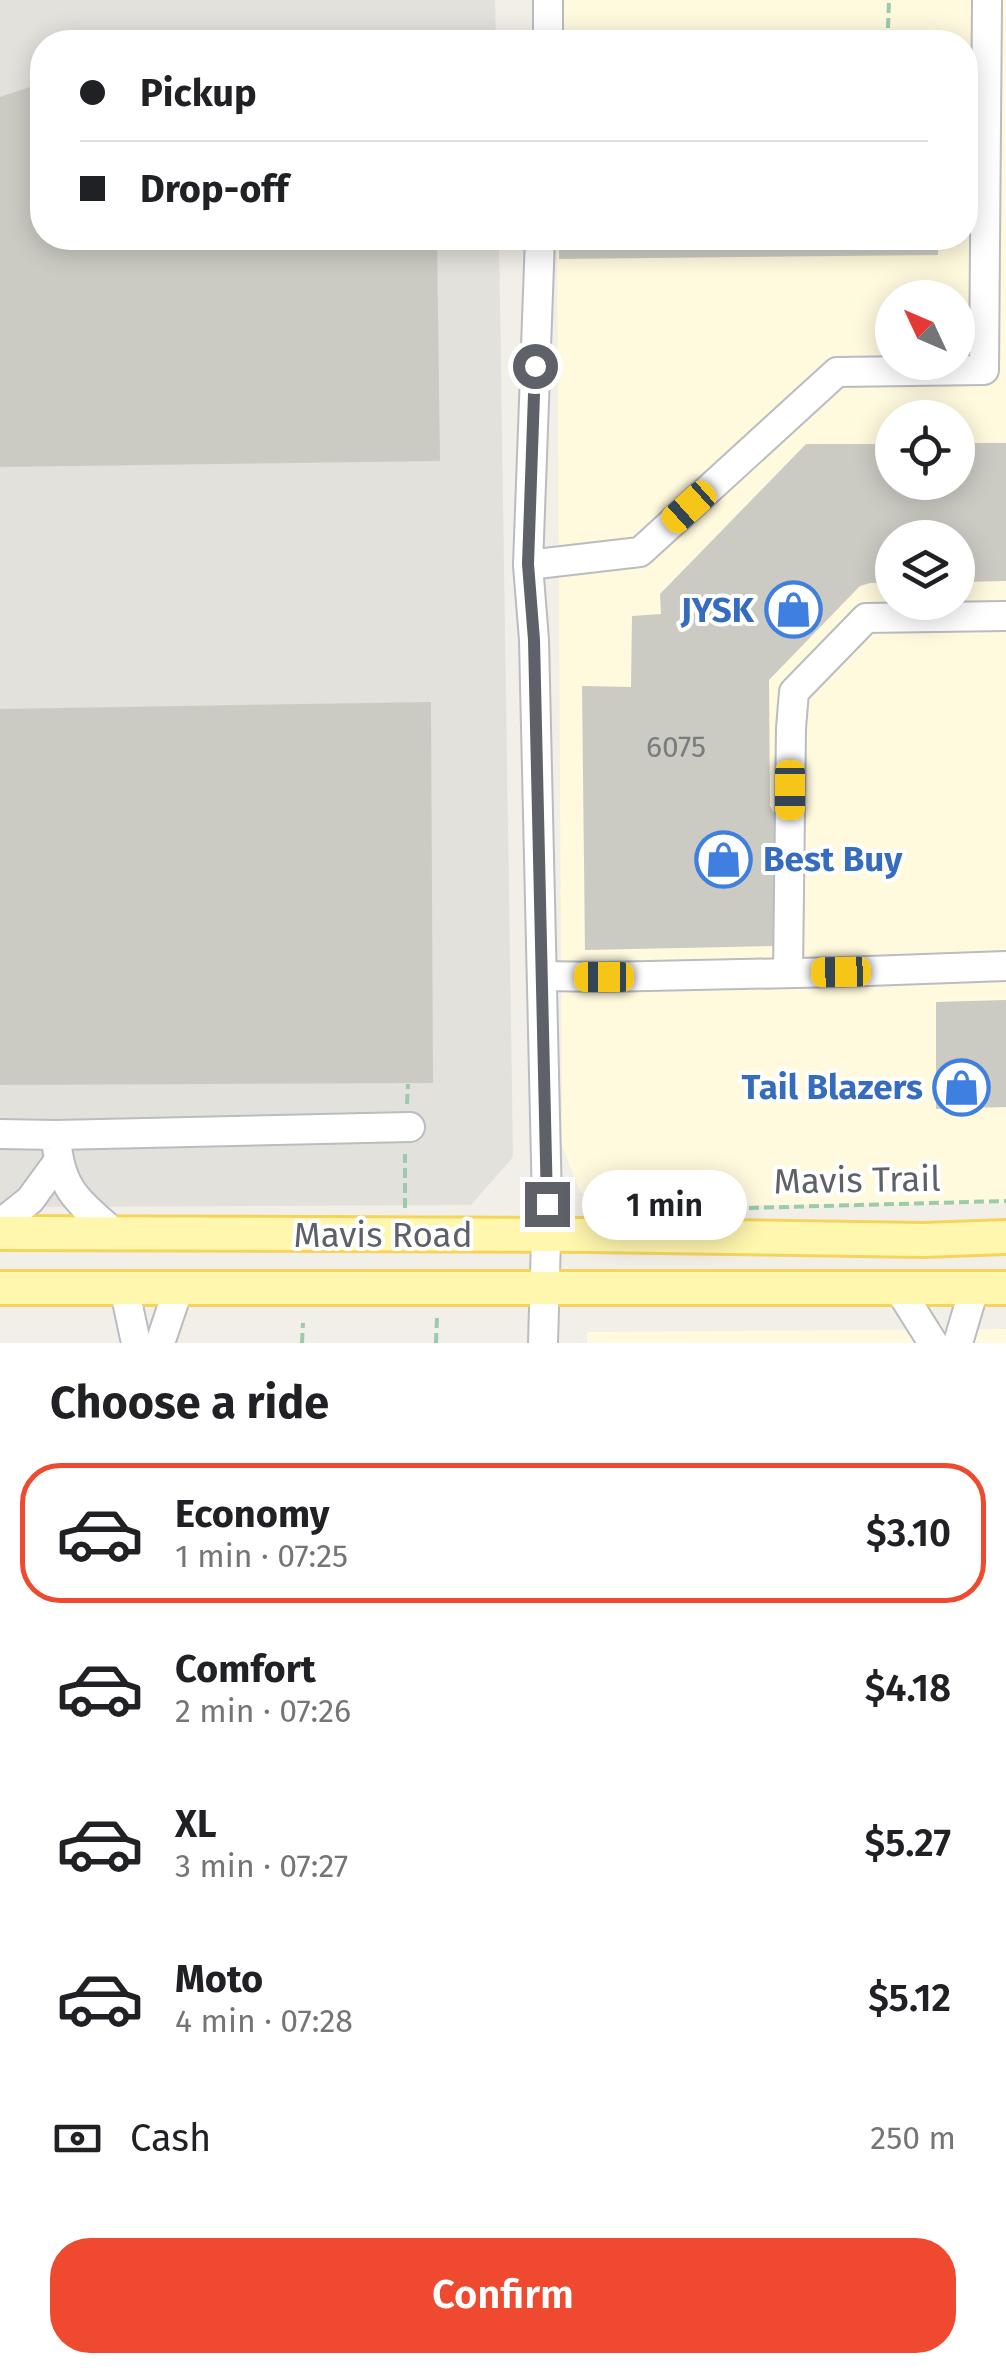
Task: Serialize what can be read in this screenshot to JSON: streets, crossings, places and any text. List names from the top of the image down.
{
  "streets": {
    "main road": ["Mavis Road"],
    "path": ["Mavis Trail"]
  },
  "places": {
    "shop": ["JYSK", "Best Buy", "Tail Blazers"]
  },
  "house_numbers": ["6075"],
  "north": "top left",
  "page": {
    "banner": ["Pickup", "Drop-off"],
    "bubble": "1 min",
    "heading": "Choose a ride",
    "list": [
      {
        "name": "Economy",
        "note": "1 min · 07:25",
        "value": "$3.10"
      },
      {
        "name": "Comfort",
        "note": "2 min · 07:26",
        "value": "$4.18"
      },
      {
        "name": "XL",
        "note": "3 min · 07:27",
        "value": "$5.27"
      },
      {
        "name": "Moto",
        "note": "4 min · 07:28",
        "value": "$5.12"
      }
    ],
    "pay": ["Cash", "250 m"],
    "buttons": "Confirm"
  }
}
